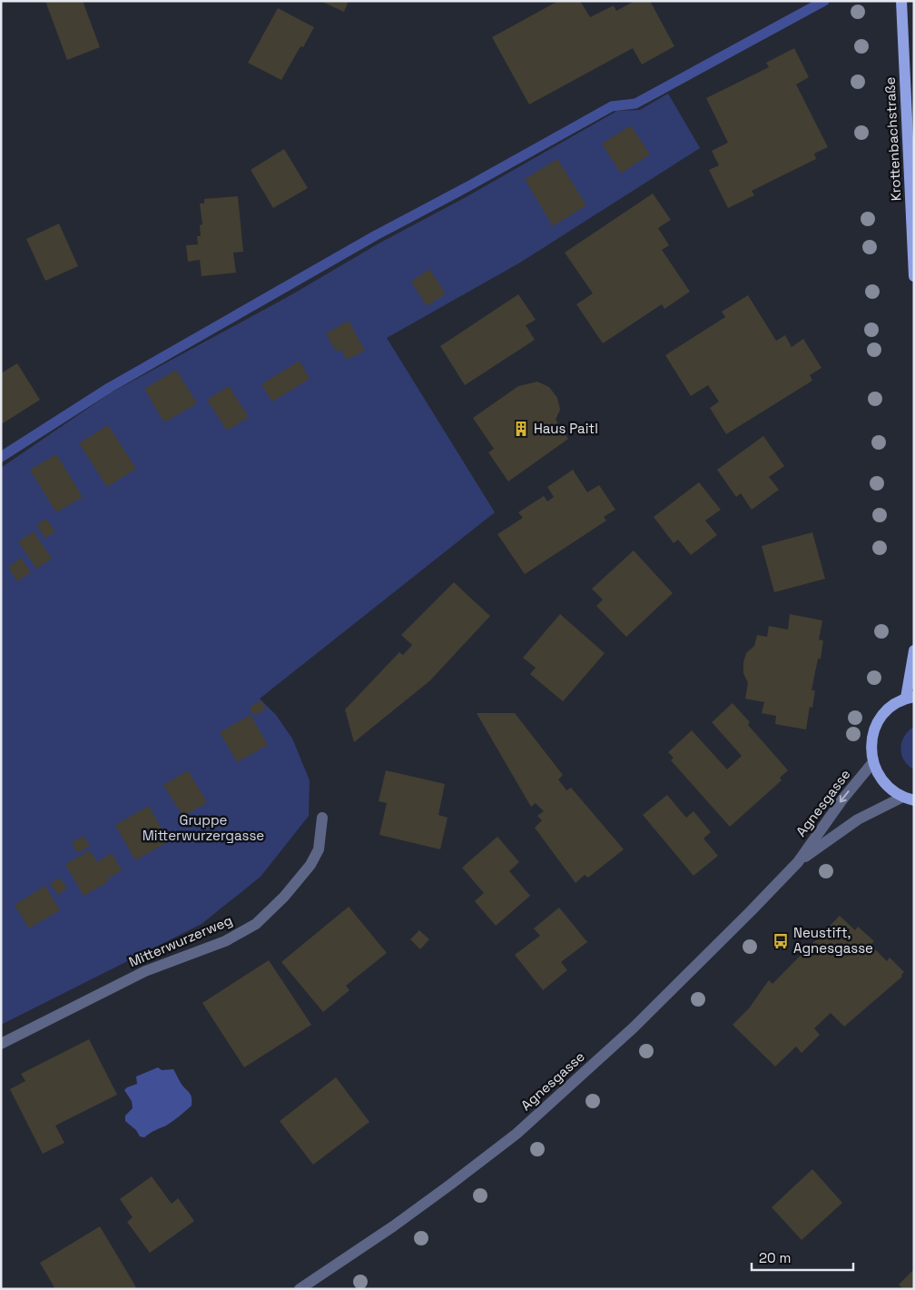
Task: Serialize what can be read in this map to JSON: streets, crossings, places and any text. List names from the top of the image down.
{
  "streets": {
    "main road": ["Krottenbachstraße"],
    "street": ["Agnesgasse", "Mitterwurzerweg"]
  },
  "parks": ["Gruppe Mitterwurzergasse"],
  "places": {
    "building": ["Haus Paitl"],
    "bus stop": ["Neustift, Agnesgasse"]
  },
  "scale_bar": "20 m"
}
